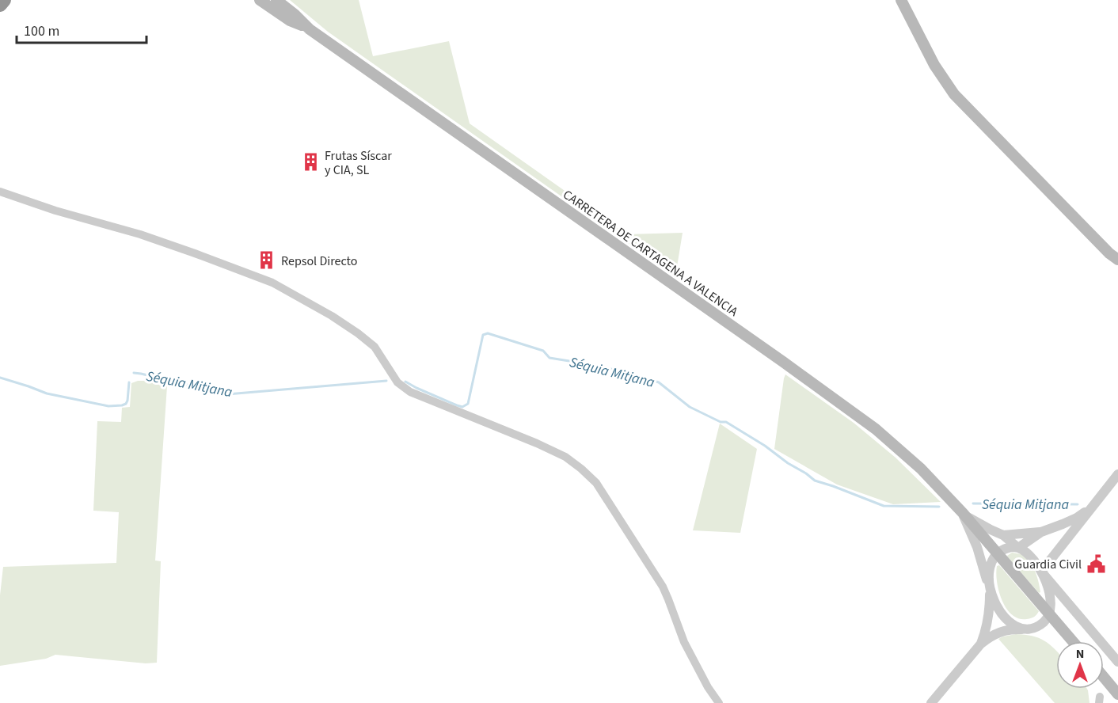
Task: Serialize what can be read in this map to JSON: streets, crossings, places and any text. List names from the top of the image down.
{
  "streets": {
    "main road": ["CARRETERA DE CARTAGENA A VALENCIA"]
  },
  "water": ["Séquia Mitjana"],
  "places": {
    "building": ["Frutas Síscar y CIA, SL", "Repsol Directo"],
    "public building": ["Guardia Civil"]
  },
  "scale_bar": "100 m",
  "north": "top"
}
